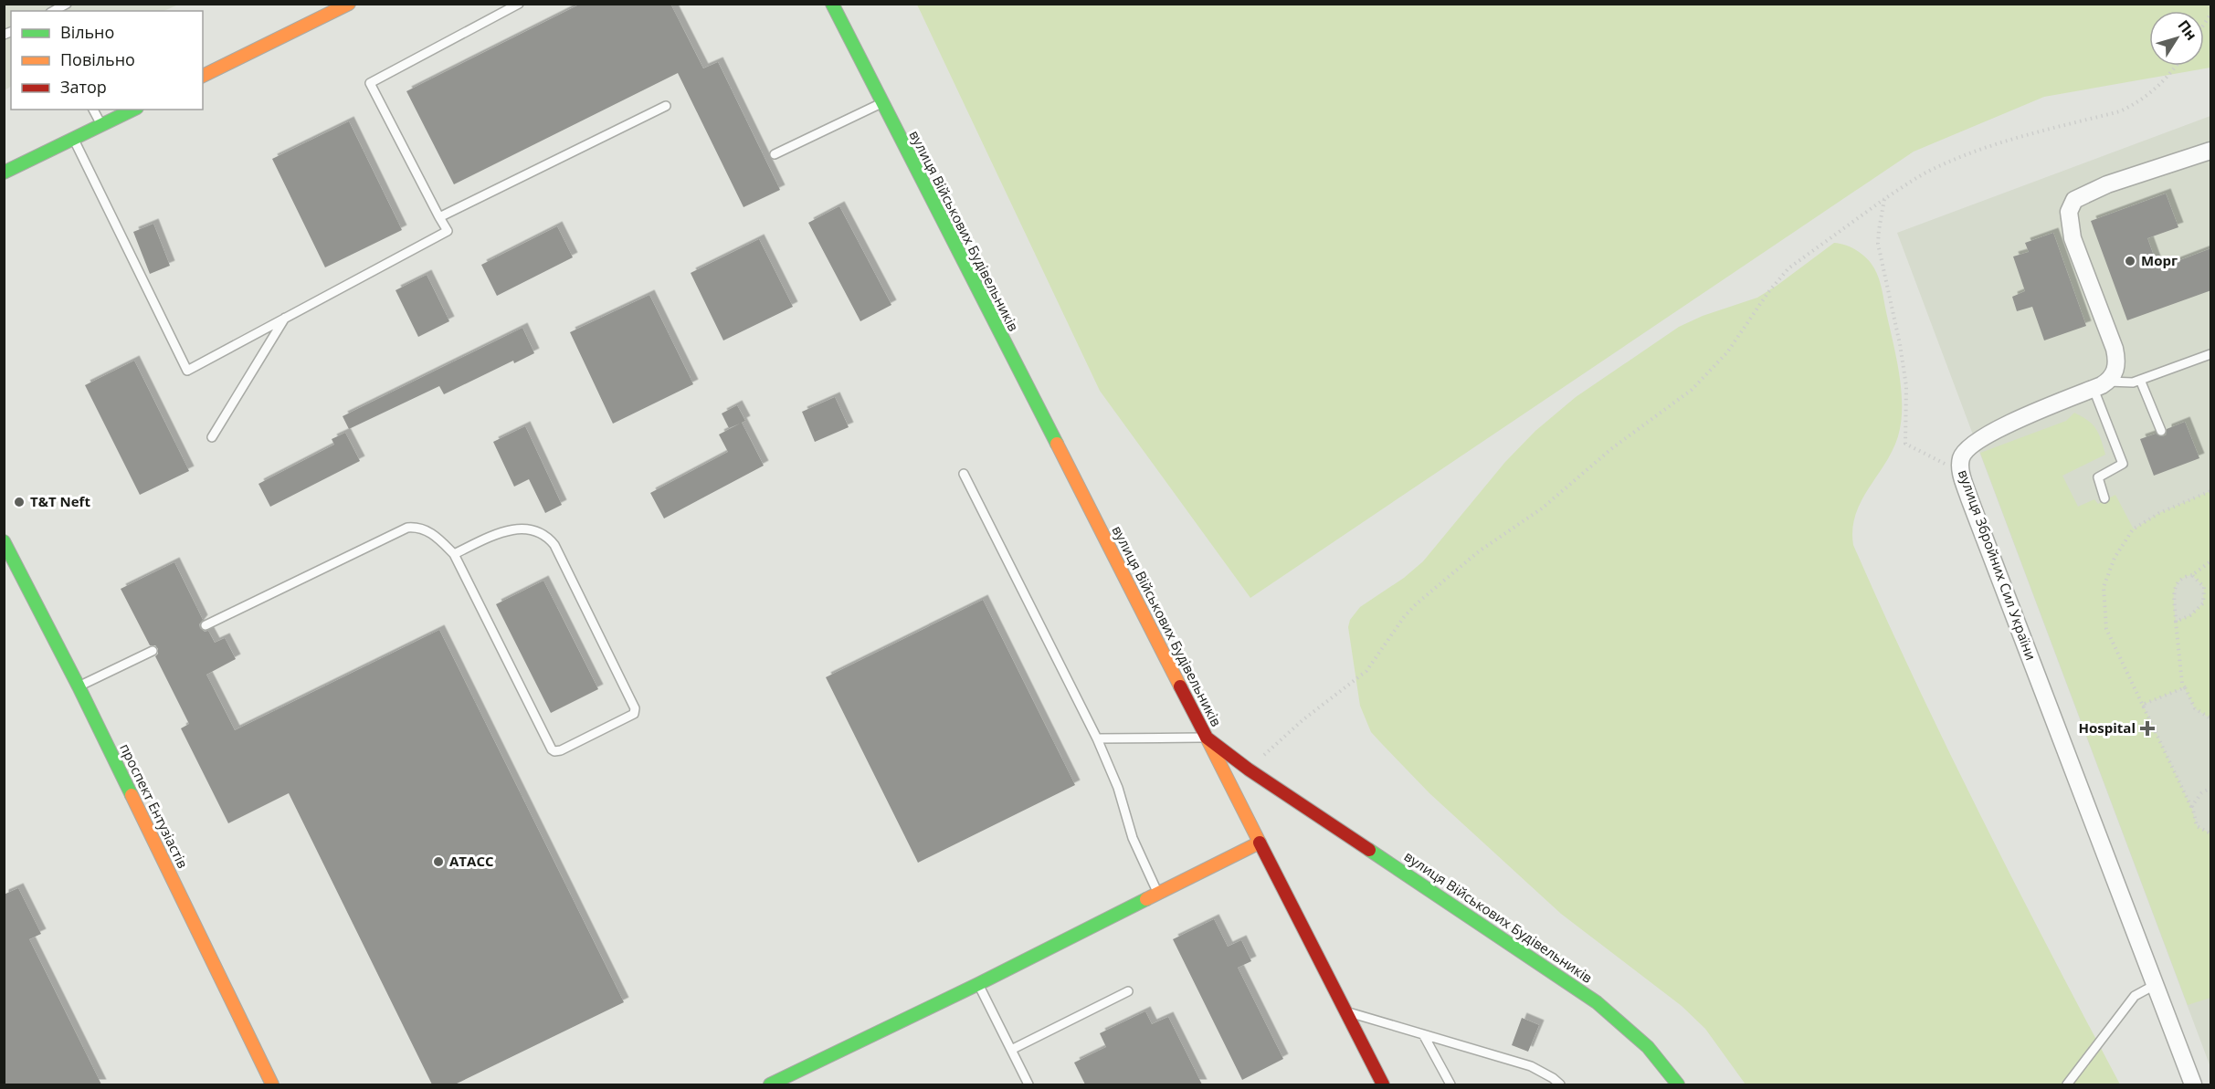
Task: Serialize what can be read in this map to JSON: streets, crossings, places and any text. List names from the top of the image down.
{
  "streets": {
    "street": ["вулиця Військових Будівельників", "вулиця Збройних Сил України", "проспект Ентузіастів"]
  },
  "places": {
    "other": ["Морг", "T&T Neft", "АТАСС"],
    "health": ["Hospital"]
  },
  "legend": ["Вільно", "Повільно", "Затор"],
  "north": "top right"
}
